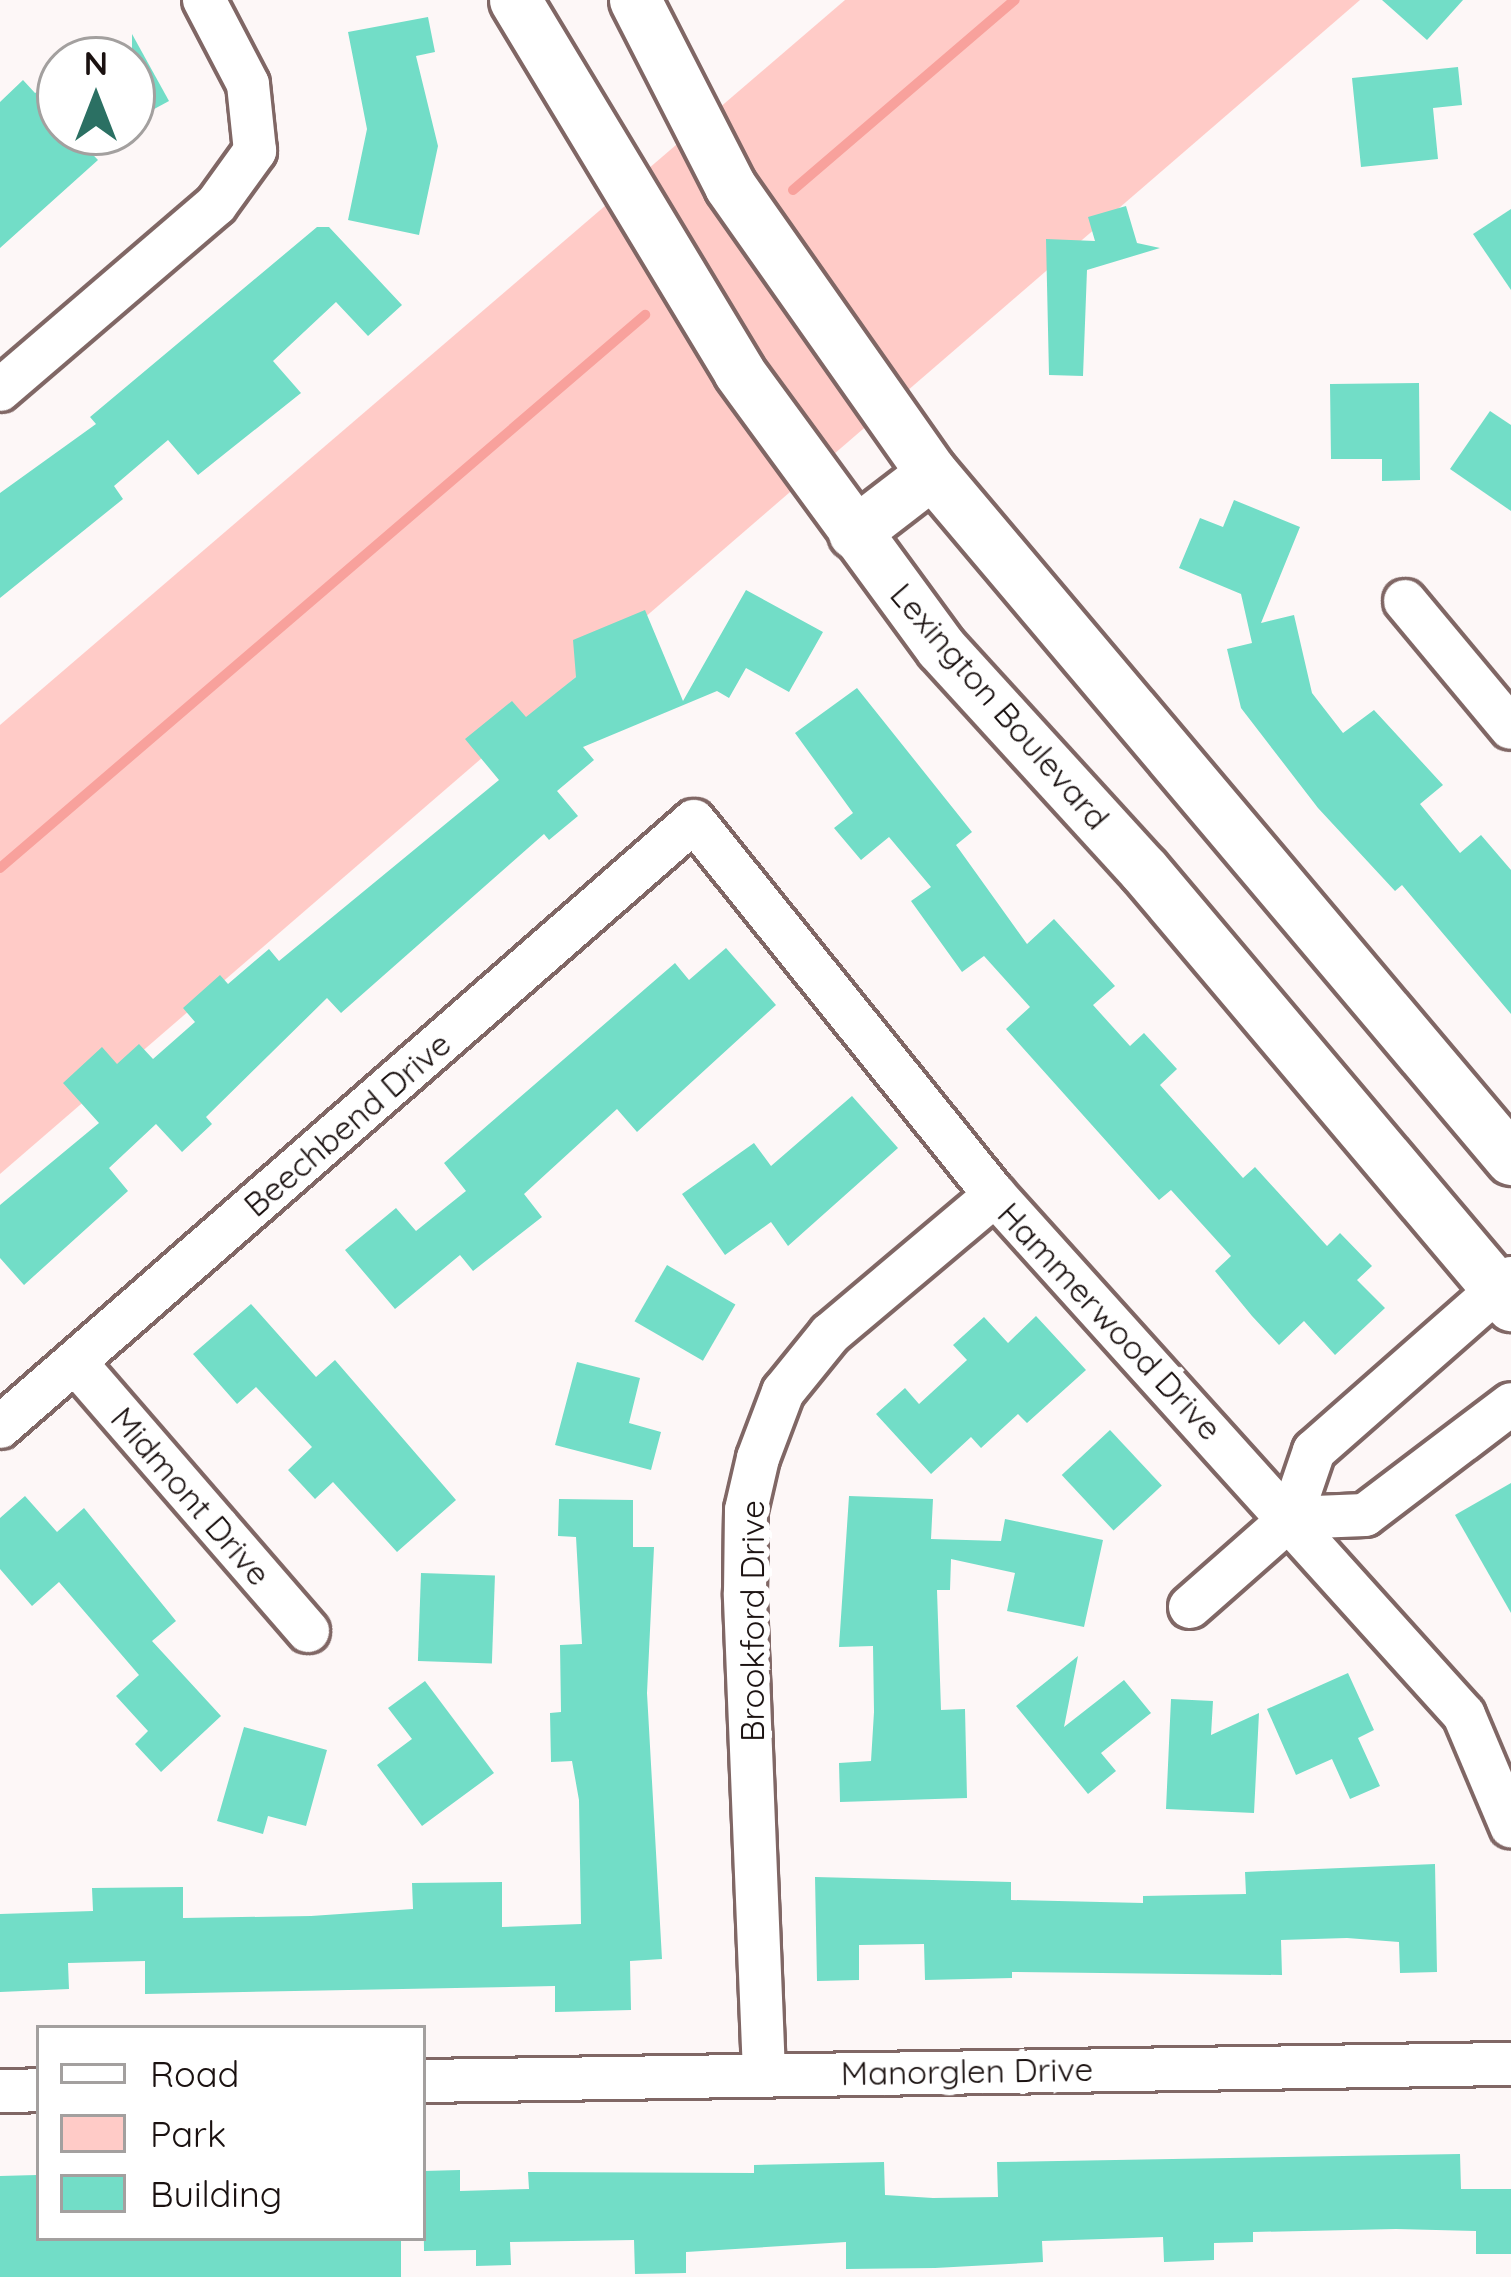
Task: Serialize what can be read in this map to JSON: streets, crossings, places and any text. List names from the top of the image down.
{
  "streets": {
    "street": [
      "Lexington Boulevard",
      "Beechbend Drive",
      "Hammerwood Drive",
      "Midmont Drive",
      "Brookford Drive",
      "Manorglen Drive"
    ]
  },
  "crossings": [
    ["Beechbend Drive", "Hammerwood Drive"],
    ["Beechbend Drive", "Midmont Drive"],
    ["Hammerwood Drive", "Brookford Drive"],
    ["Brookford Drive", "Manorglen Drive"]
  ],
  "legend": ["Road", "Park", "Building"],
  "north": "top"
}
